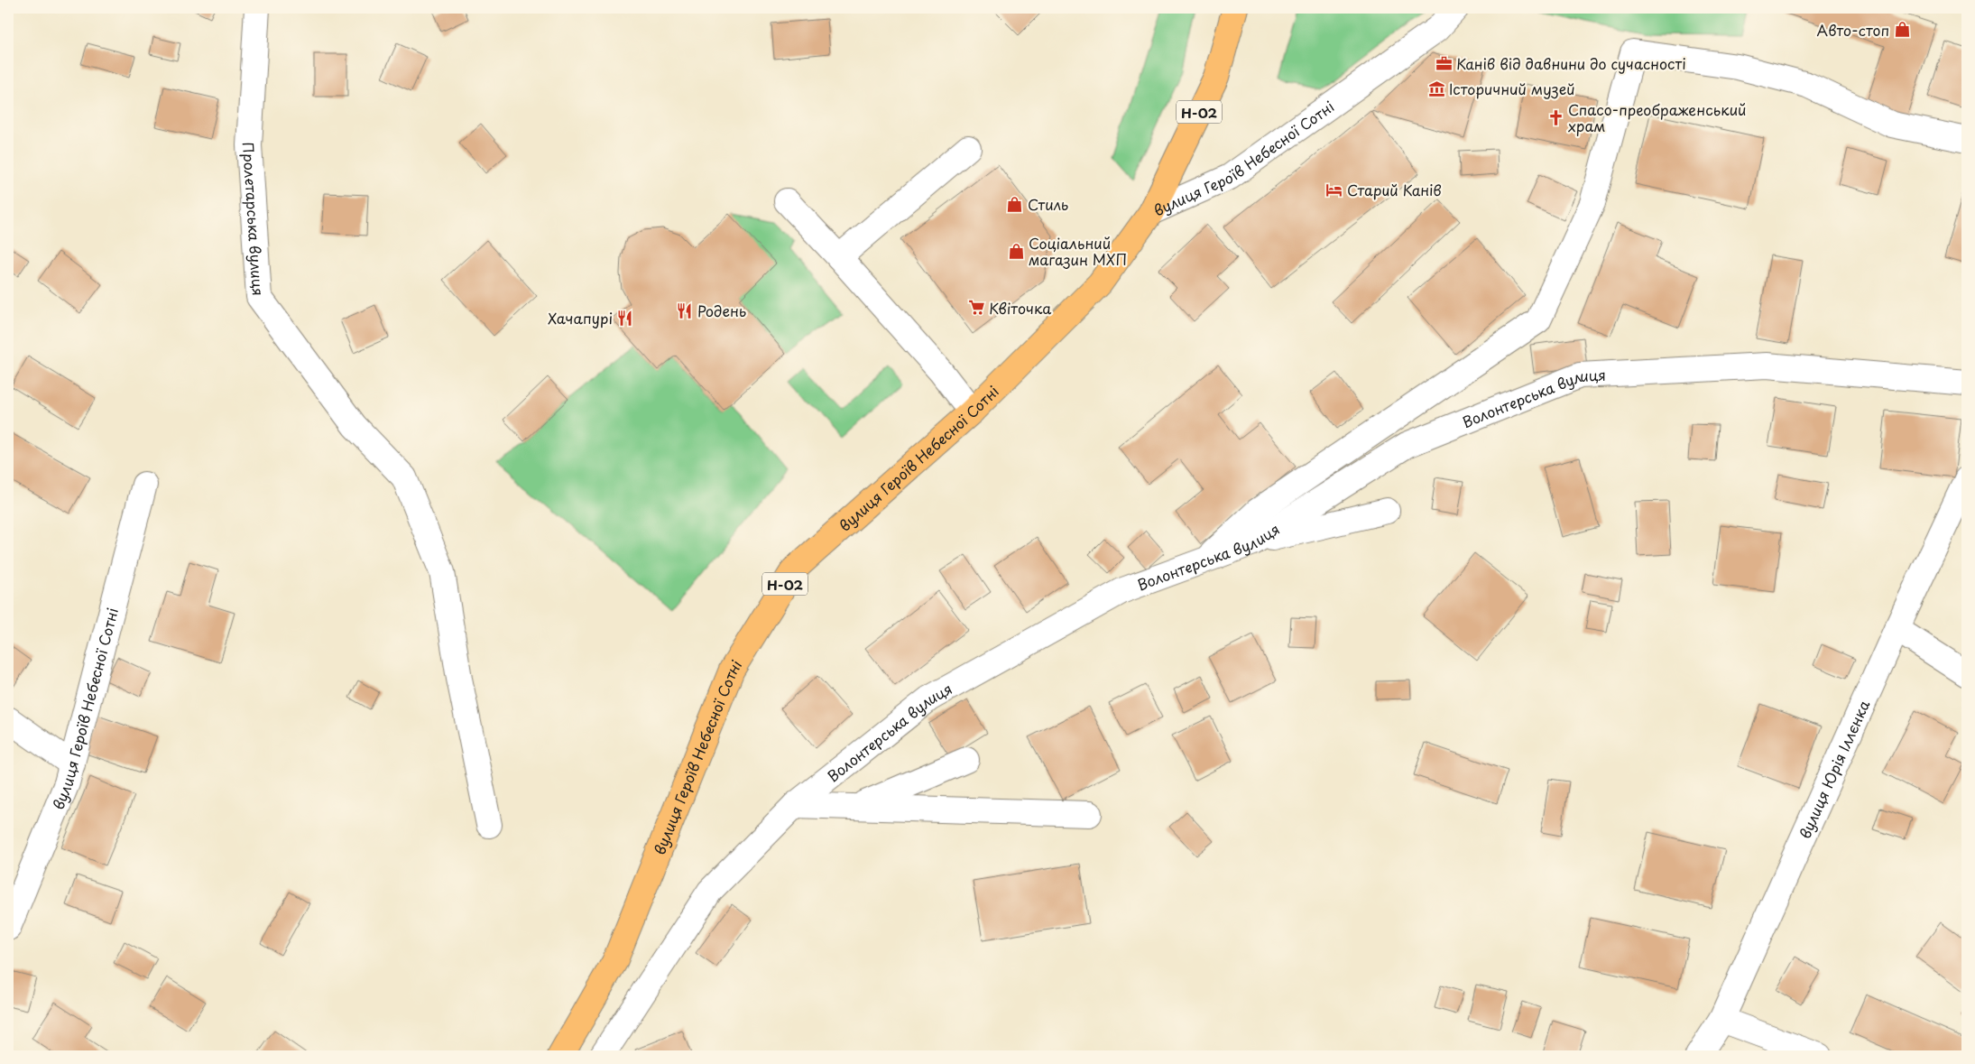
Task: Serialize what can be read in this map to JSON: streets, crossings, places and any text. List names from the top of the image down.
{
  "streets": {
    "main road": ["Н-02", "вулиця Героїв Небесної Сотні"],
    "street": ["Пролетарська вулиця", "Волонтерська вулиця", "вулиця Юрія Іллєнка"]
  },
  "crossings": [
    ["Н-02", "вулиця Героїв Небесної Сотні"]
  ],
  "places": {
    "shop": ["Авто-стоп", "Стиль", "Соціальний магазин МХП"],
    "office": ["Канів від давнини до сучасності"],
    "museum": ["Історичний музей"],
    "church": ["Спасо-преображенський храм"],
    "hotel": ["Старий Канів"],
    "supermarket": ["Квіточка"],
    "restaurant": ["Родень", "Хачапурі"]
  }
}
